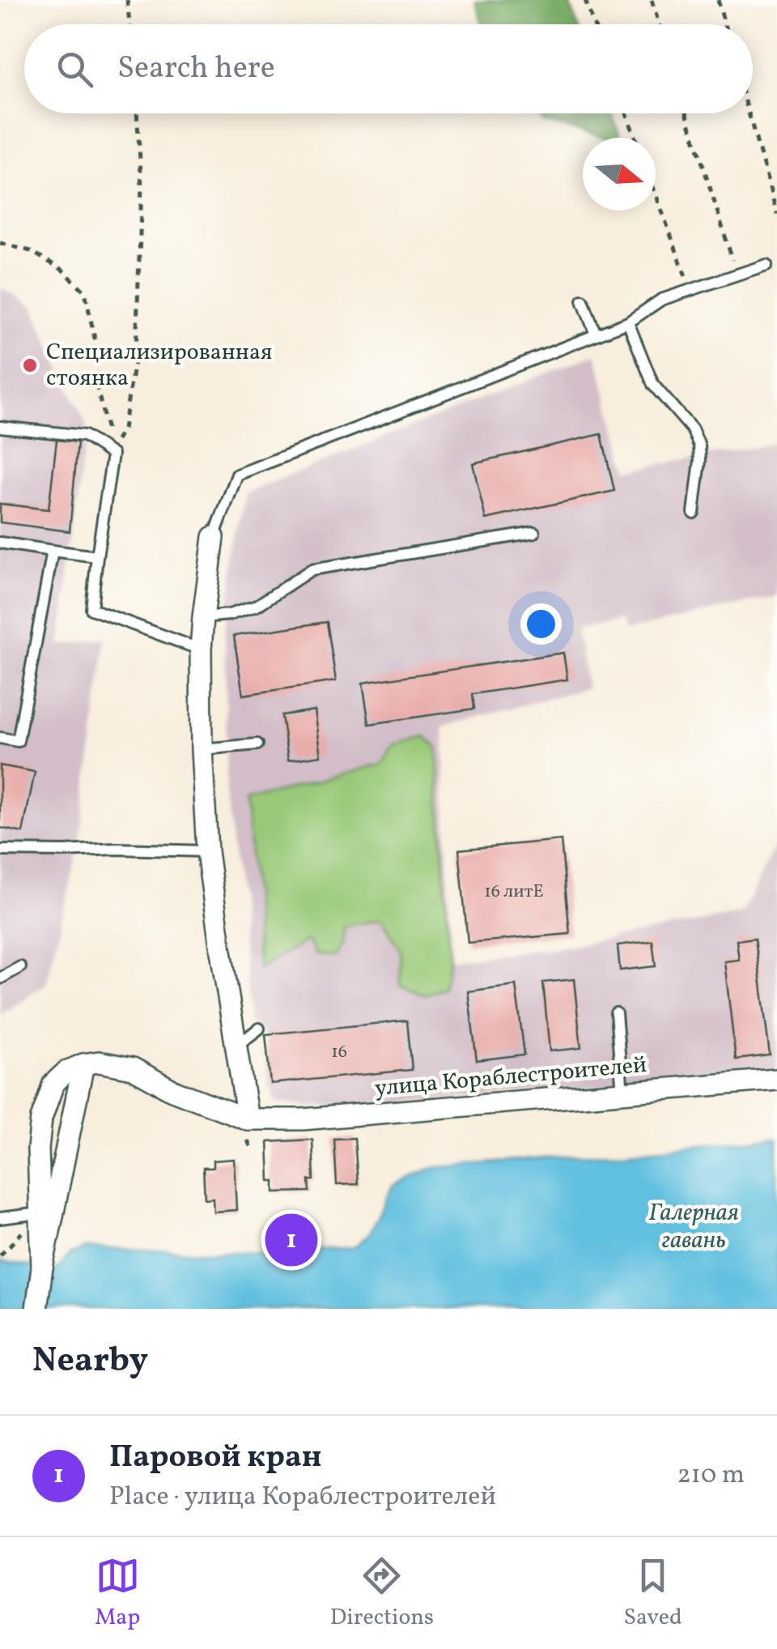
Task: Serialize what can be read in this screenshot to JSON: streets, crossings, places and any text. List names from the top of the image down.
{
  "streets": {
    "street": ["улица Кораблестроителей"]
  },
  "water": ["Галерная гавань"],
  "places": ["Специализированная стоянка"],
  "house_numbers": ["16 литЕ", "16"],
  "north": "right",
  "page": {
    "search": "Search here",
    "pins": "1",
    "heading": "Nearby",
    "list": [
      {
        "mark": "1",
        "name": "Паровой кран",
        "note": "Place · улица Кораблестроителей",
        "value": "210 m"
      }
    ],
    "nav": ["Map", "Directions", "Saved"]
  }
}
